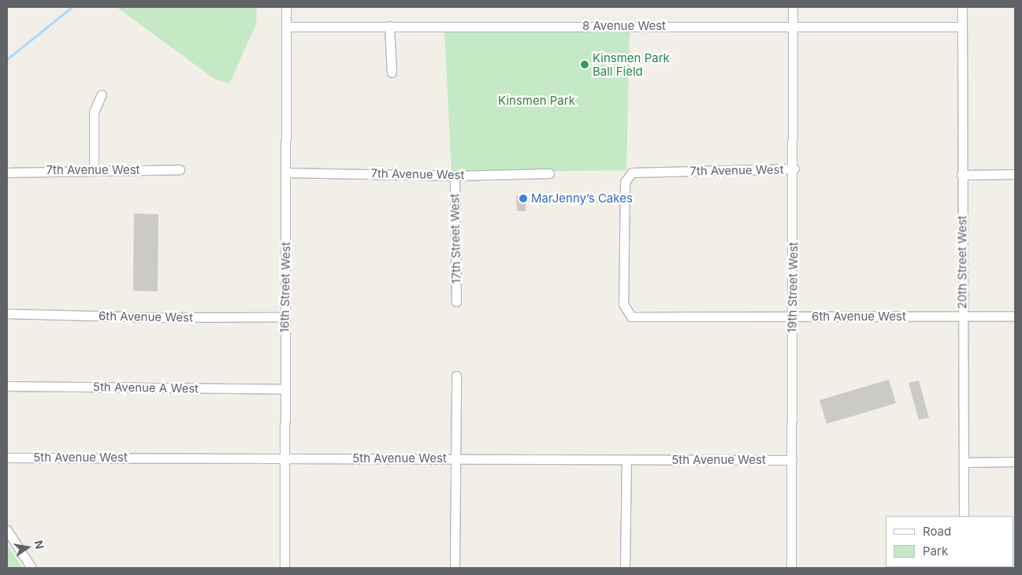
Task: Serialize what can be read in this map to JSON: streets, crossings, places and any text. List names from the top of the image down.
{
  "streets": {
    "street": [
      "8 Avenue West",
      "7th Avenue West",
      "17th Street West",
      "20th Street West",
      "16th Street West",
      "19th Street West",
      "6th Avenue West",
      "5th Avenue A West",
      "5th Avenue West"
    ]
  },
  "crossings": [
    ["8 Avenue West", "20th Street West"],
    ["8 Avenue West", "16th Street West"],
    ["8 Avenue West", "19th Street West"],
    ["7th Avenue West", "17th Street West"],
    ["7th Avenue West", "16th Street West"],
    ["7th Avenue West", "19th Street West"],
    ["7th Avenue West", "6th Avenue West"],
    ["20th Street West", "6th Avenue West"],
    ["16th Street West", "6th Avenue West"],
    ["16th Street West", "5th Avenue A West"],
    ["16th Street West", "5th Avenue West"],
    ["19th Street West", "6th Avenue West"],
    ["19th Street West", "5th Avenue West"]
  ],
  "parks": ["Kinsmen Park"],
  "places": ["Kinsmen Park Ball Field", "MarJenny’s Cakes"],
  "legend": ["Road", "Park"],
  "north": "right"
}
